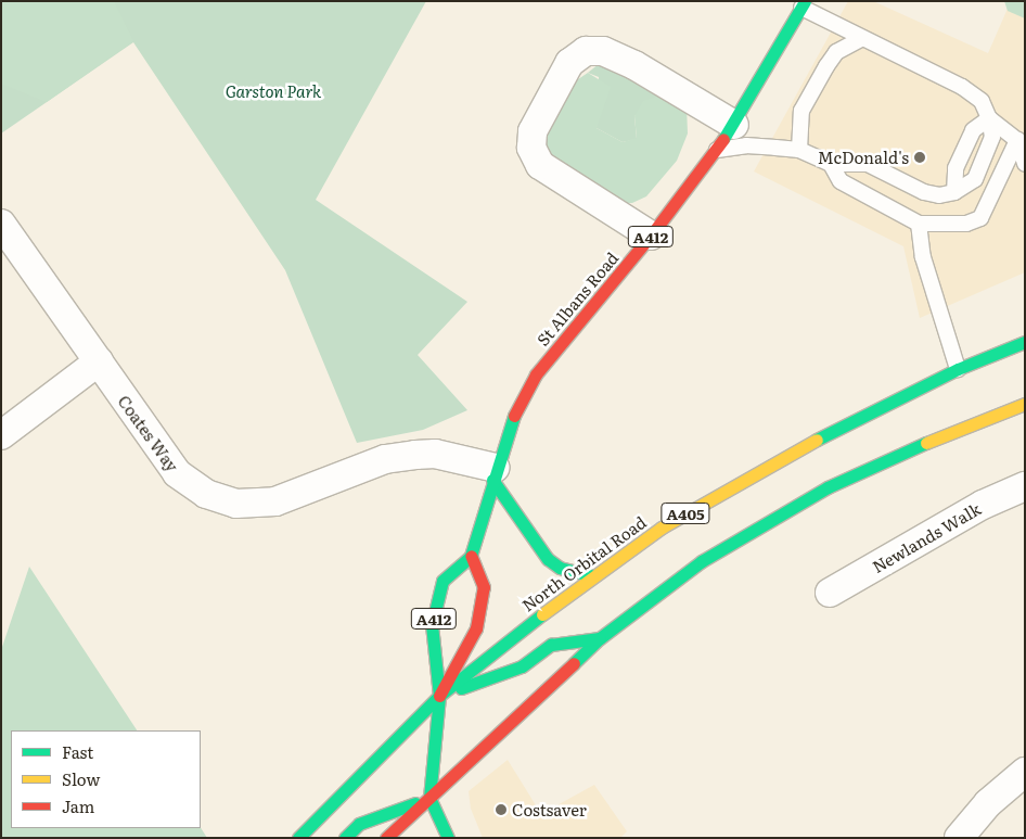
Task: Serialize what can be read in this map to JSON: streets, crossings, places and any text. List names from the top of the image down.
{
  "streets": {
    "main road": [
      "A412",
      "St Albans Road",
      "A405",
      "North Orbital Road"
    ],
    "street": ["Coates Way", "Newlands Walk"]
  },
  "crossings": [
    ["A412", "St Albans Road"],
    ["A412", "North Orbital Road"],
    ["St Albans Road", "Coates Way"]
  ],
  "parks": ["Garston Park"],
  "places": ["McDonald's", "Costsaver"],
  "legend": ["Fast", "Slow", "Jam"]
}
